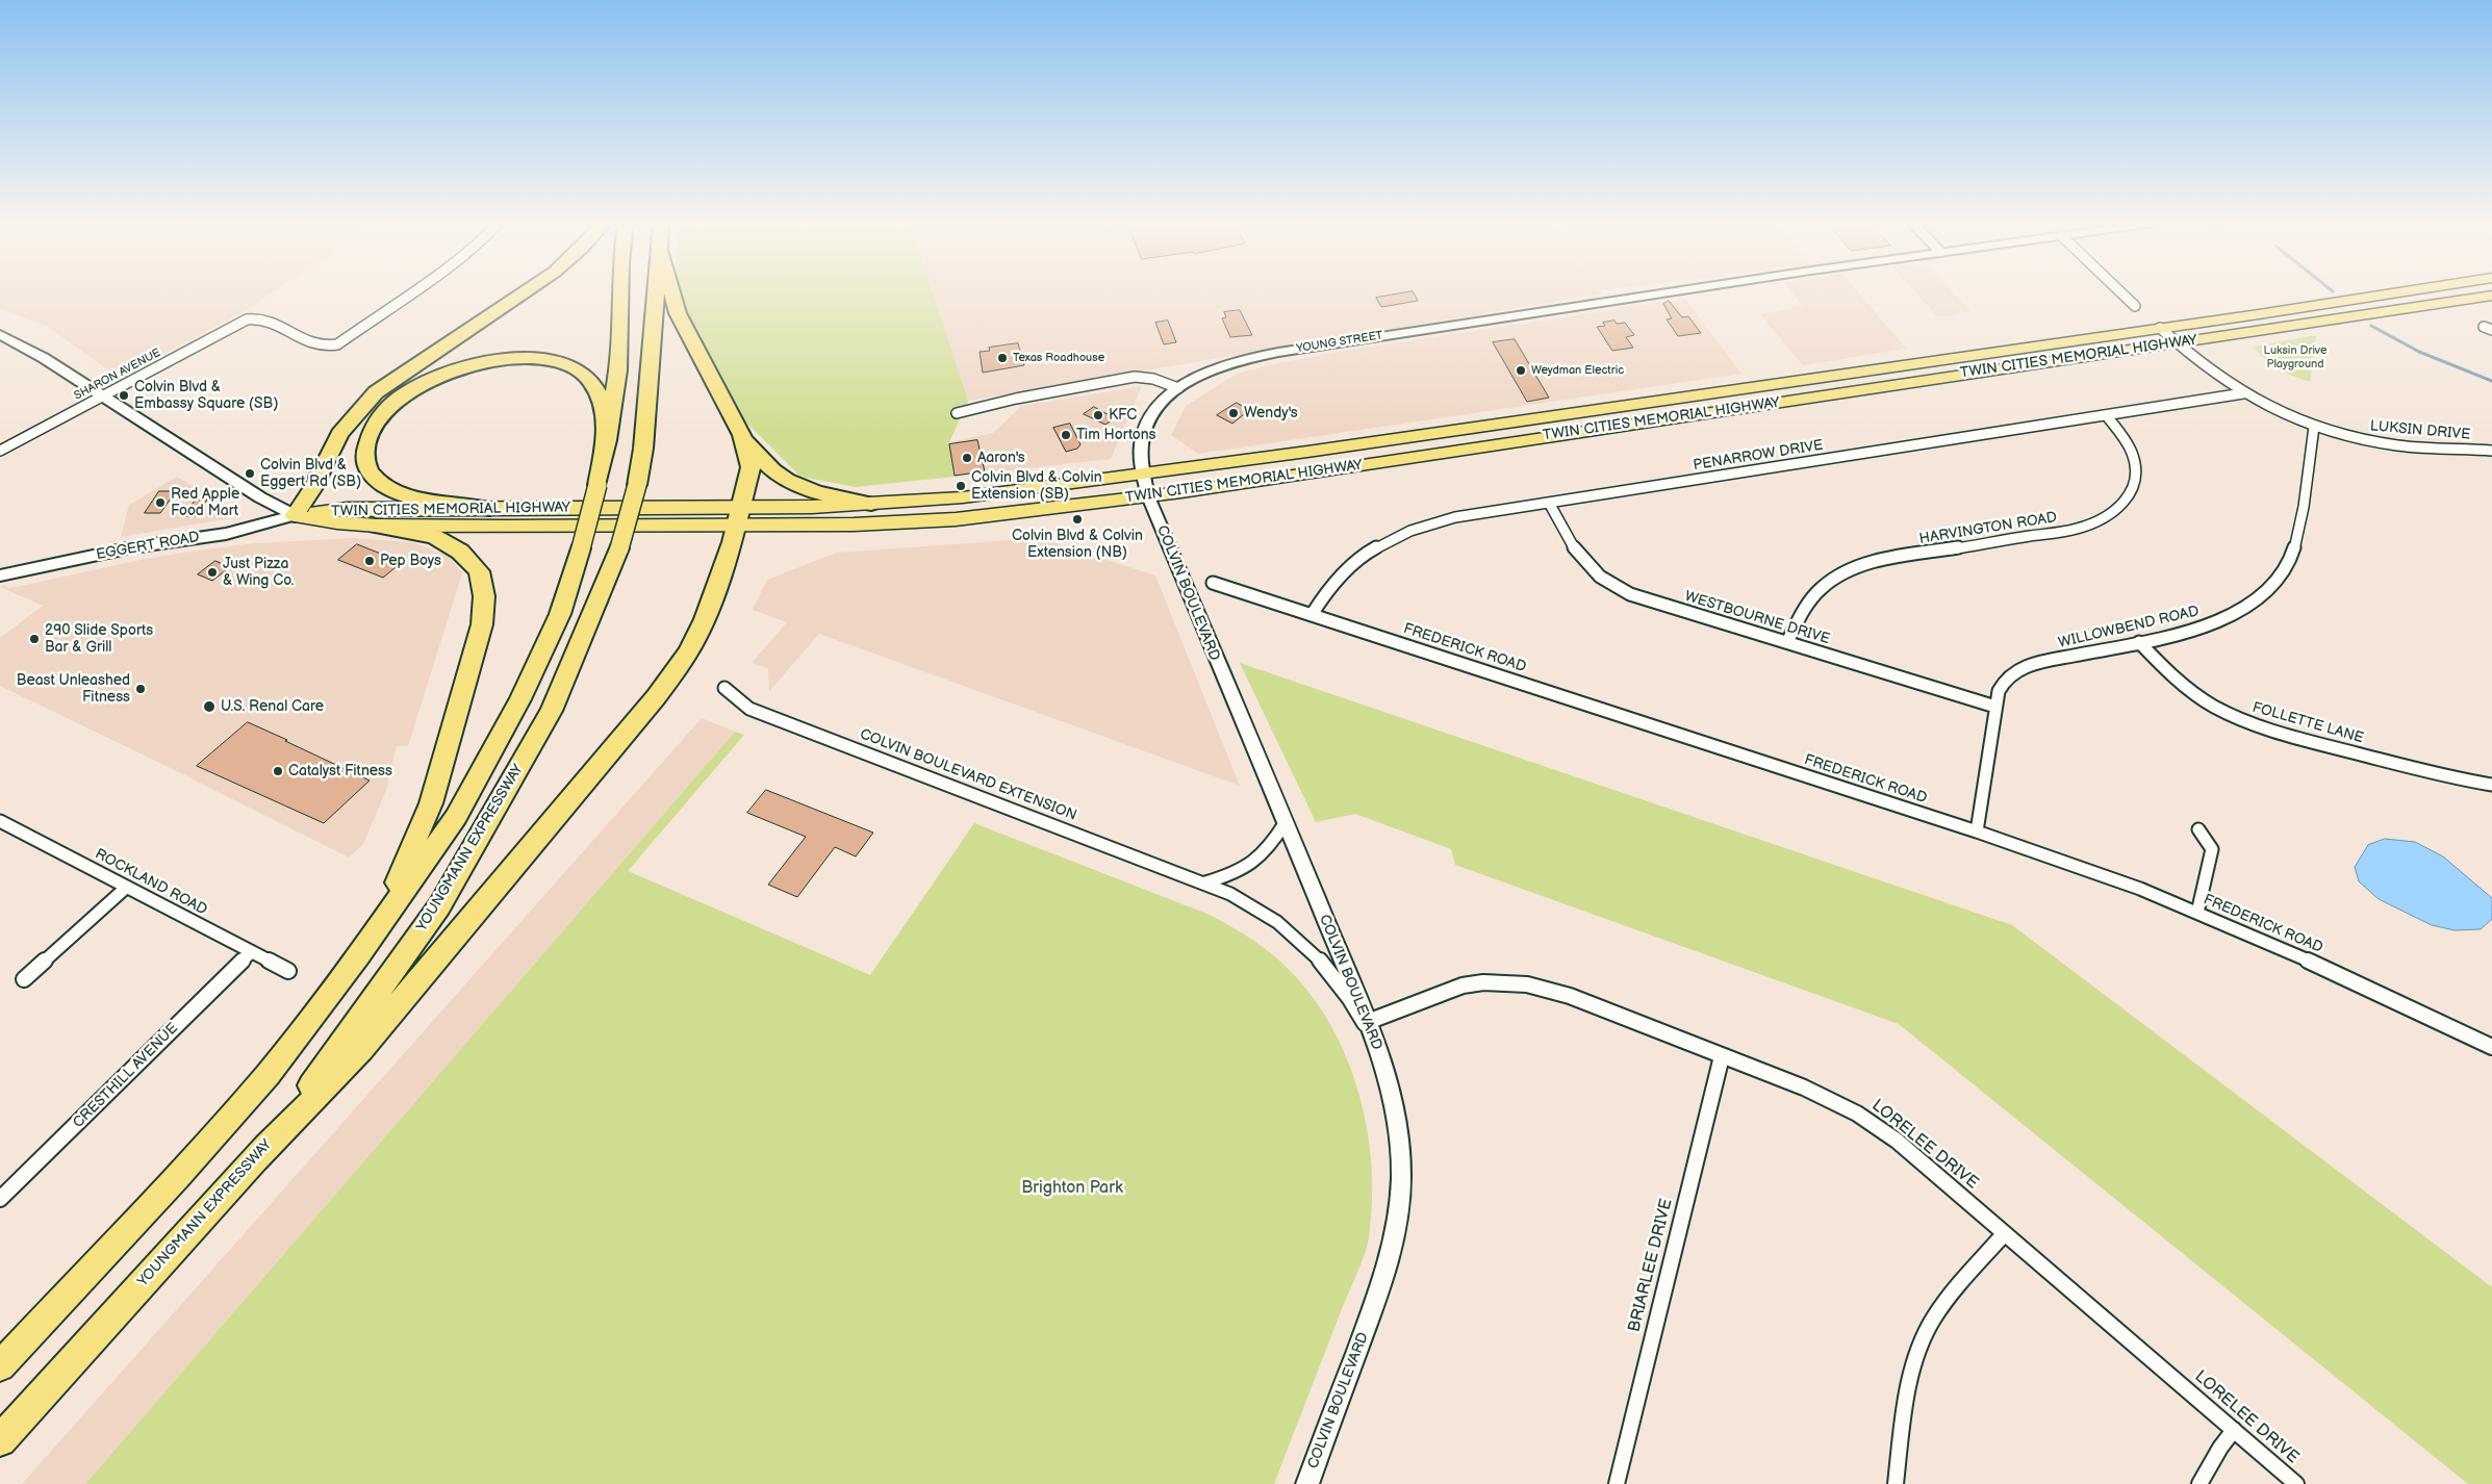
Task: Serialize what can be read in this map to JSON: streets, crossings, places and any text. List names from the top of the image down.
{
  "streets": {
    "highway": ["YOUNGMANN EXPRESSWAY"],
    "main road": ["TWIN CITIES MEMORIAL HIGHWAY"],
    "street": [
      "YOUNG STREET",
      "SHARON AVENUE",
      "LUKSIN DRIVE",
      "PENARROW DRIVE",
      "HARVINGTON ROAD",
      "EGGERT ROAD",
      "COLVIN BOULEVARD",
      "WESTBOURNE DRIVE",
      "WILLOWBEND ROAD",
      "FREDERICK ROAD",
      "FOLLETTE LANE",
      "COLVIN BOULEVARD EXTENSION",
      "ROCKLAND ROAD",
      "CRESTHILL AVENUE",
      "LORELEE DRIVE",
      "BRIARLEE DRIVE"
    ]
  },
  "crossings": [
    ["YOUNG STREET", "TWIN CITIES MEMORIAL HIGHWAY"],
    ["YOUNG STREET", "COLVIN BOULEVARD"],
    ["TWIN CITIES MEMORIAL HIGHWAY", "LUKSIN DRIVE"],
    ["TWIN CITIES MEMORIAL HIGHWAY", "EGGERT ROAD"],
    ["TWIN CITIES MEMORIAL HIGHWAY", "COLVIN BOULEVARD"],
    ["LUKSIN DRIVE", "PENARROW DRIVE"],
    ["LUKSIN DRIVE", "WILLOWBEND ROAD"],
    ["PENARROW DRIVE", "HARVINGTON ROAD"],
    ["PENARROW DRIVE", "WESTBOURNE DRIVE"],
    ["PENARROW DRIVE", "FREDERICK ROAD"],
    ["HARVINGTON ROAD", "WESTBOURNE DRIVE"],
    ["COLVIN BOULEVARD", "COLVIN BOULEVARD EXTENSION"],
    ["COLVIN BOULEVARD", "LORELEE DRIVE"],
    ["WESTBOURNE DRIVE", "WILLOWBEND ROAD"],
    ["WILLOWBEND ROAD", "FREDERICK ROAD"],
    ["WILLOWBEND ROAD", "FOLLETTE LANE"],
    ["COLVIN BOULEVARD EXTENSION", "LORELEE DRIVE"],
    ["ROCKLAND ROAD", "CRESTHILL AVENUE"],
    ["LORELEE DRIVE", "BRIARLEE DRIVE"]
  ],
  "parks": ["Luksin Drive Playground", "Brighton Park"],
  "places": [
    "Texas Roadhouse",
    "Weydman Electric",
    "Colvin Blvd & Embassy Square (SB)",
    "Wendy's",
    "KFC",
    "Tim Hortons",
    "Aaron's",
    "Colvin Blvd & Eggert Rd (SB)",
    "Colvin Blvd & Colvin Extension (SB)",
    "Red Apple Food Mart",
    "Colvin Blvd & Colvin Extension (NB)",
    "Pep Boys",
    "Just Pizza & Wing Co.",
    "290 Slide Sports Bar & Grill",
    "Beast Unleashed Fitness",
    "U.S. Renal Care",
    "Catalyst Fitness"
  ]
}
